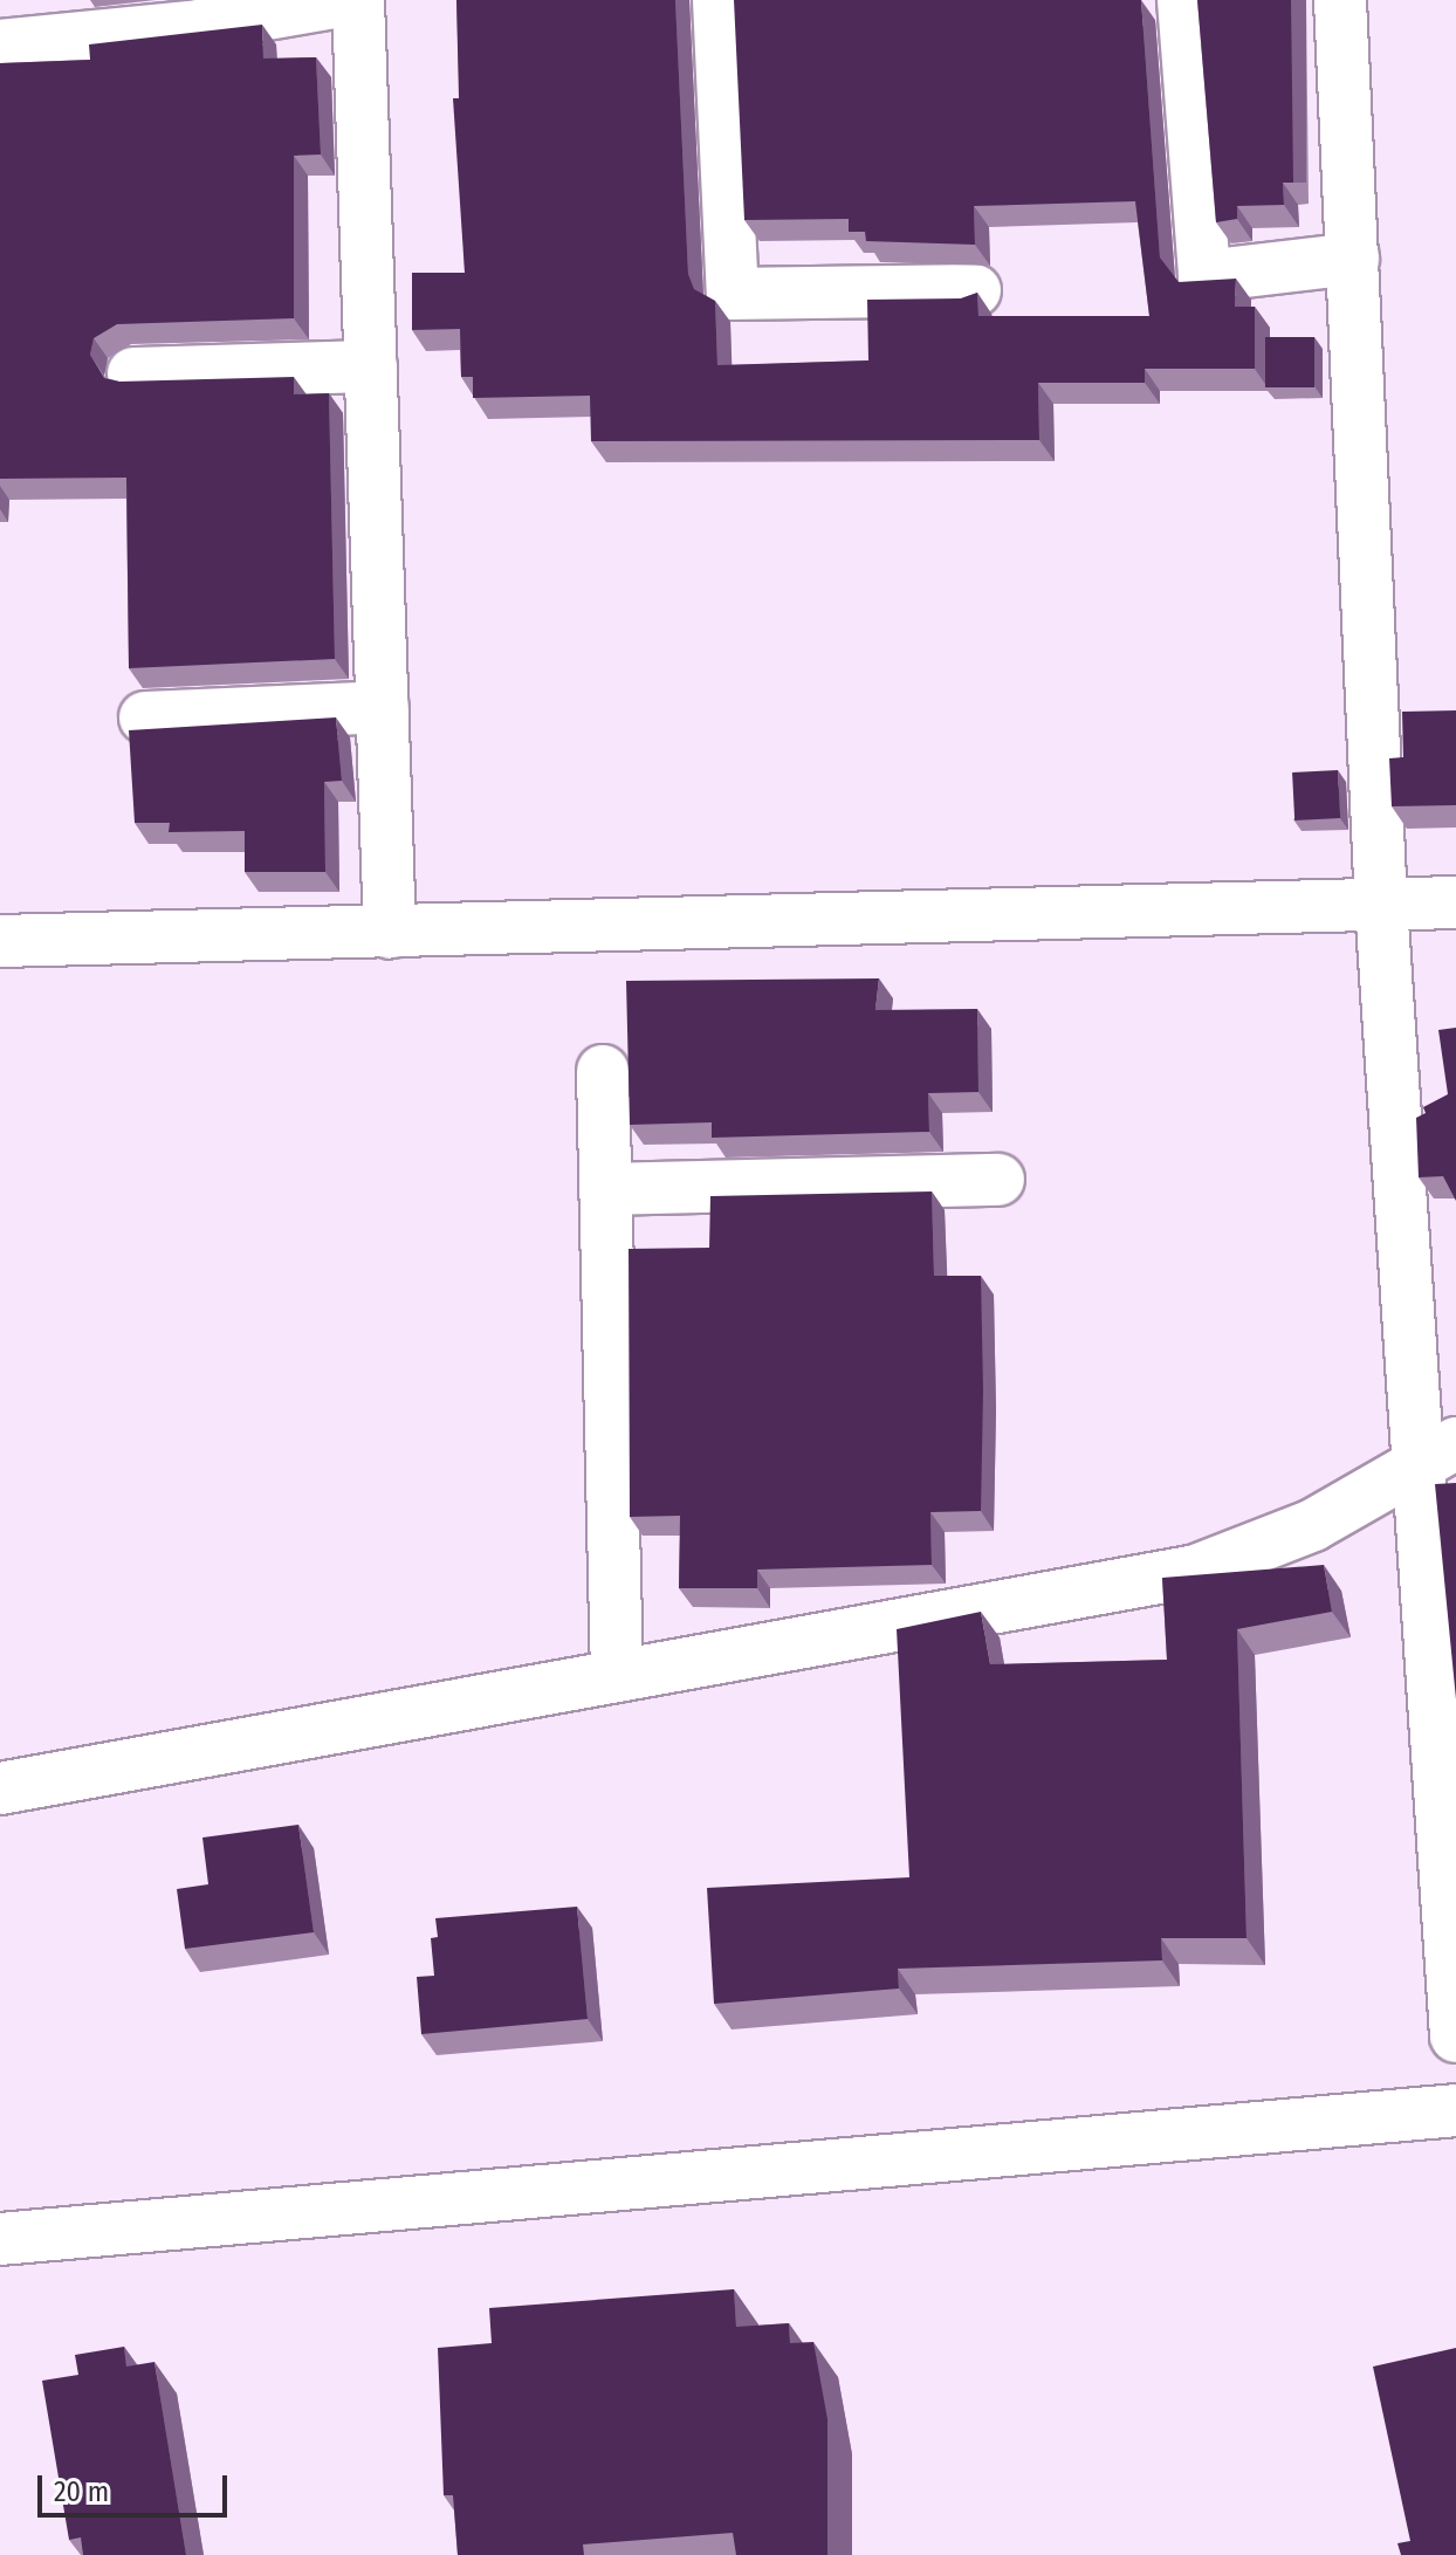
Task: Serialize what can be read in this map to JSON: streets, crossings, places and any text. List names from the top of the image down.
{
  "scale_bar": "20 m"
}
